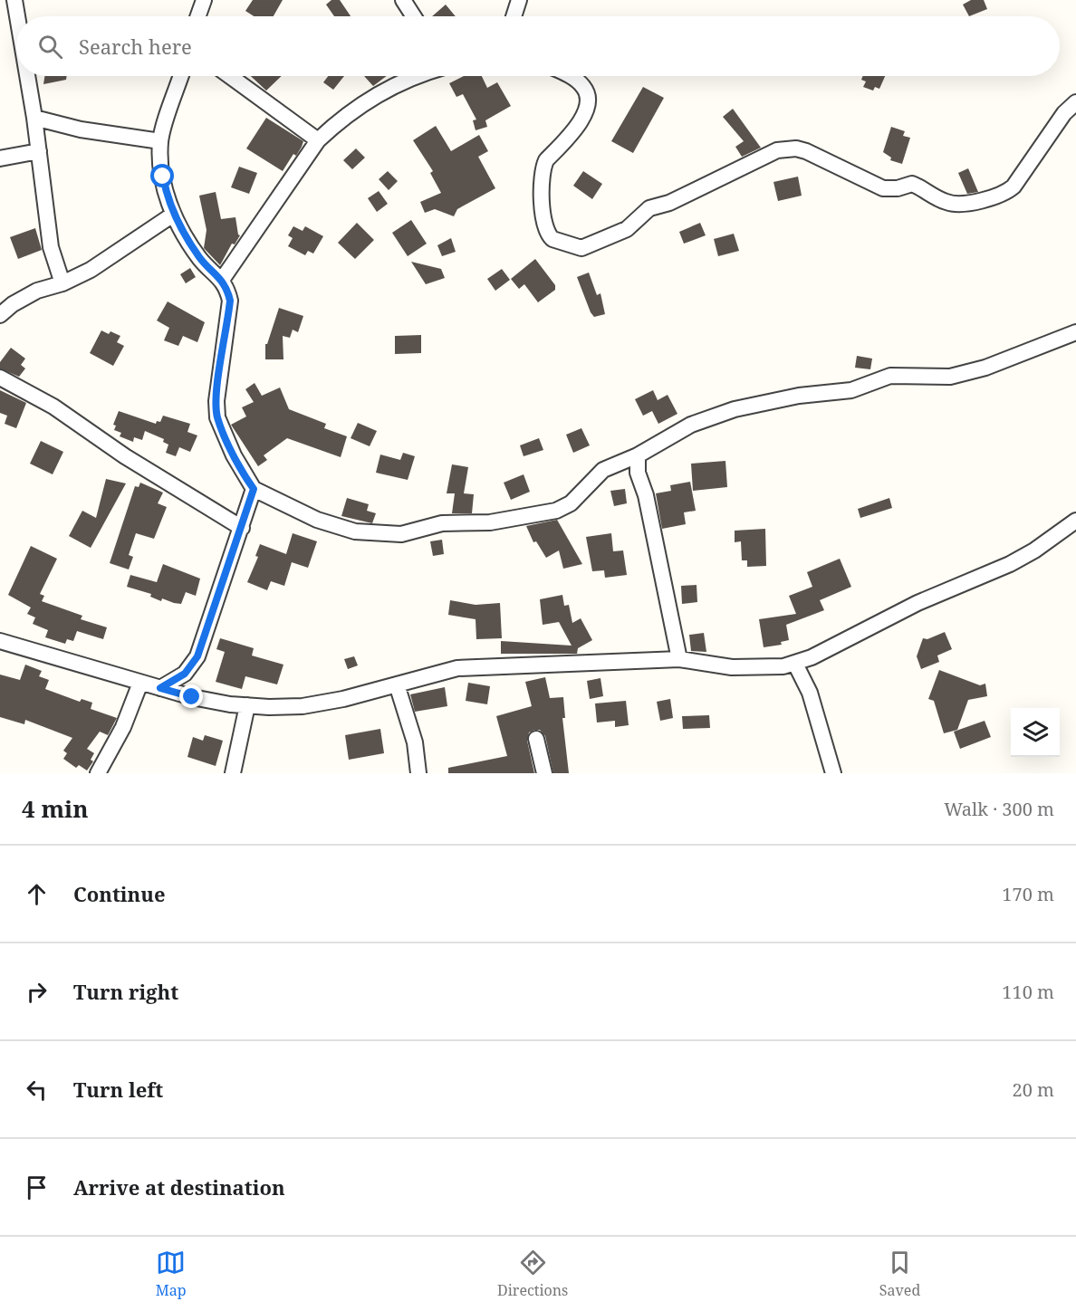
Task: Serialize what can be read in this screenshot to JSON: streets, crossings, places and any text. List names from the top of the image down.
{
  "page": {
    "search": "Search here",
    "heading": ["4 min", "Walk · 300 m"],
    "list": [
      ["Continue", "170 m"],
      ["Turn right", "110 m"],
      ["Turn left", "20 m"],
      "Arrive at destination"
    ],
    "nav": ["Map", "Directions", "Saved"]
  }
}
